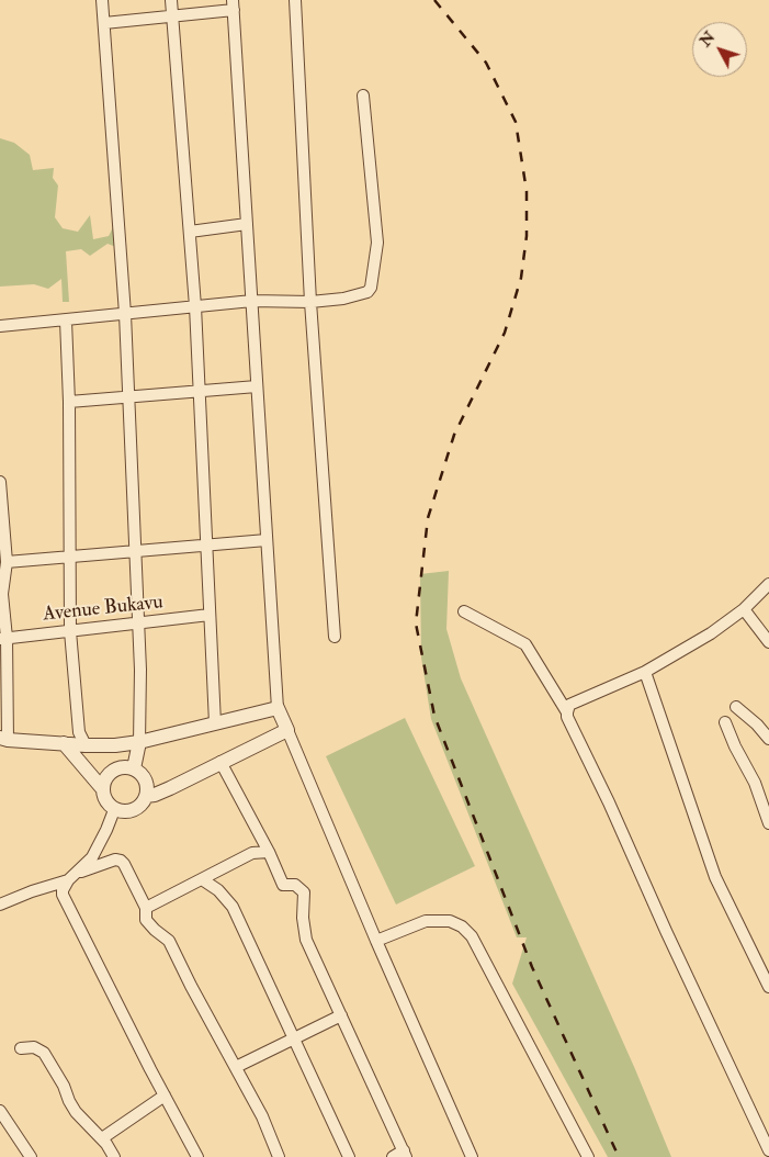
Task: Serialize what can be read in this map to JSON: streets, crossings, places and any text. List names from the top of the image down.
{
  "streets": {
    "street": ["Avenue Bukavu"]
  },
  "north": "top left"
}
